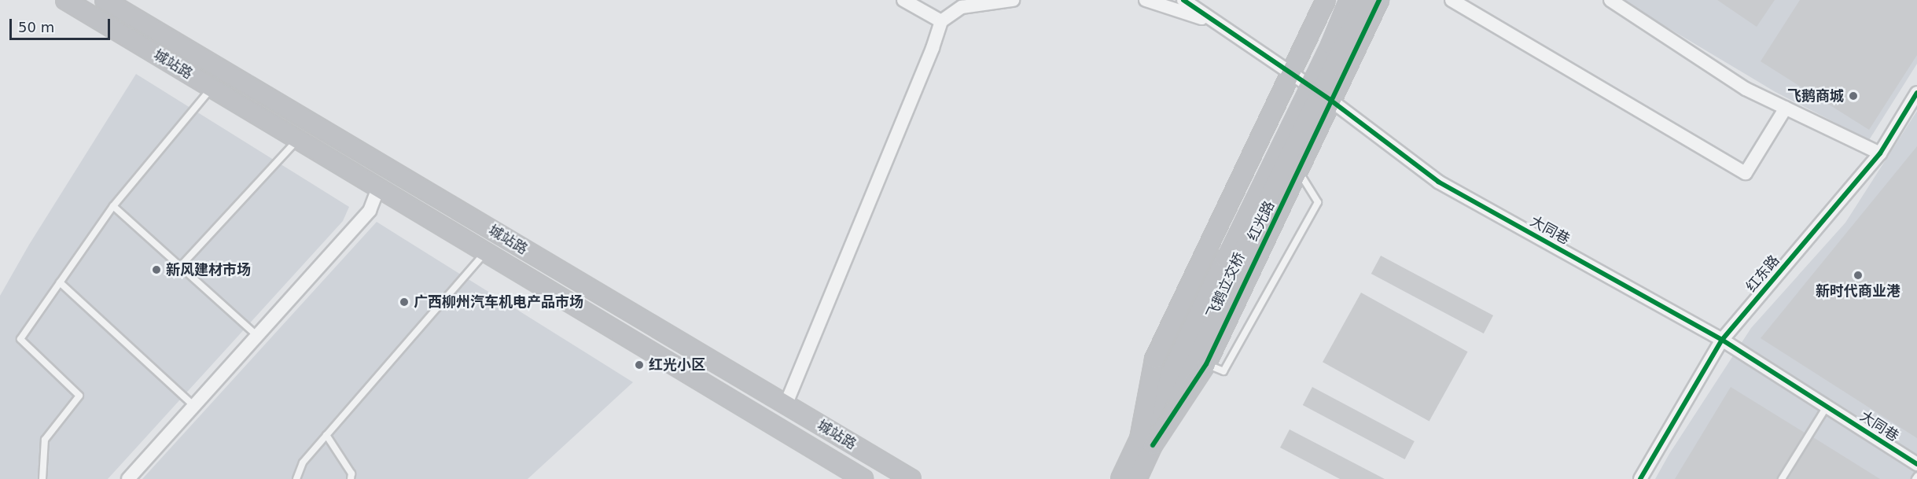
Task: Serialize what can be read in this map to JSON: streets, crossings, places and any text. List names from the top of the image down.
{
  "streets": {
    "main road": ["城站路", "红光路", "飞鹅立交桥"],
    "street": ["大同巷", "红东路"]
  },
  "crossings": [
    ["红光路", "大同巷"],
    ["红光路", "飞鹅立交桥"],
    ["大同巷", "红东路"]
  ],
  "places": [
    "飞鹅商城",
    "新风建材市场",
    "新时代商业港",
    "广西柳州汽车机电产品市场",
    "红光小区"
  ],
  "scale_bar": "50 m"
}
